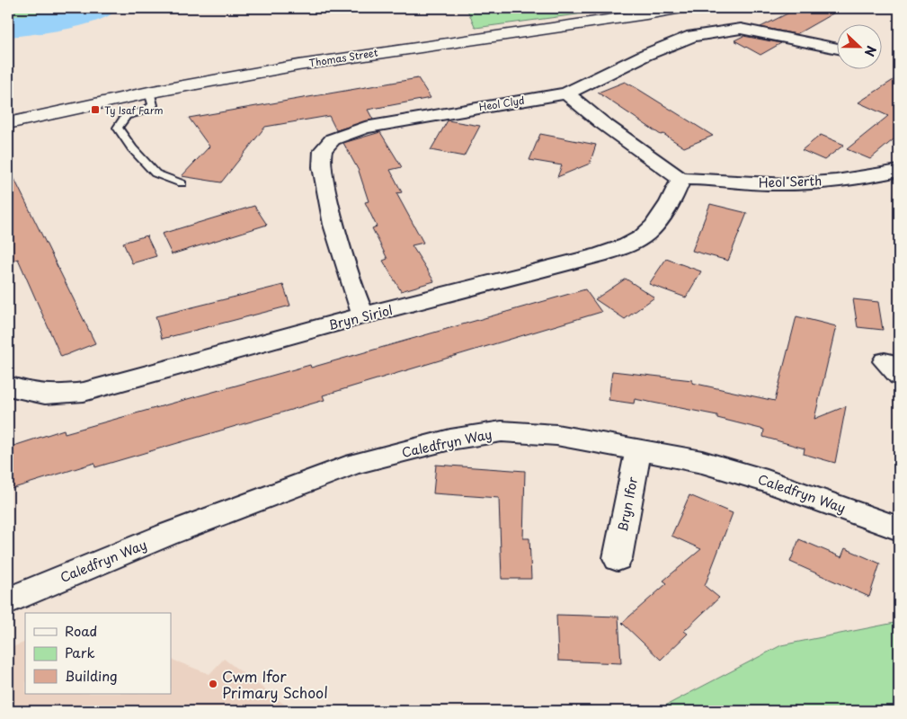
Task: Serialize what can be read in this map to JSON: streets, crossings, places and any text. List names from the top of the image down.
{
  "streets": {
    "main road": ["Thomas Street"],
    "street": [
      "Heol Clyd",
      "Heol Serth",
      "Bryn Siriol",
      "Caledfryn Way",
      "Bryn Ifor"
    ]
  },
  "crossings": [
    ["Heol Clyd", "Bryn Siriol"],
    ["Heol Serth", "Bryn Siriol"],
    ["Caledfryn Way", "Bryn Ifor"]
  ],
  "places": {
    "transit": ["Ty Isaf Farm"],
    "other": ["Cwm Ifor Primary School"]
  },
  "legend": ["Road", "Park", "Building"],
  "north": "right"
}
